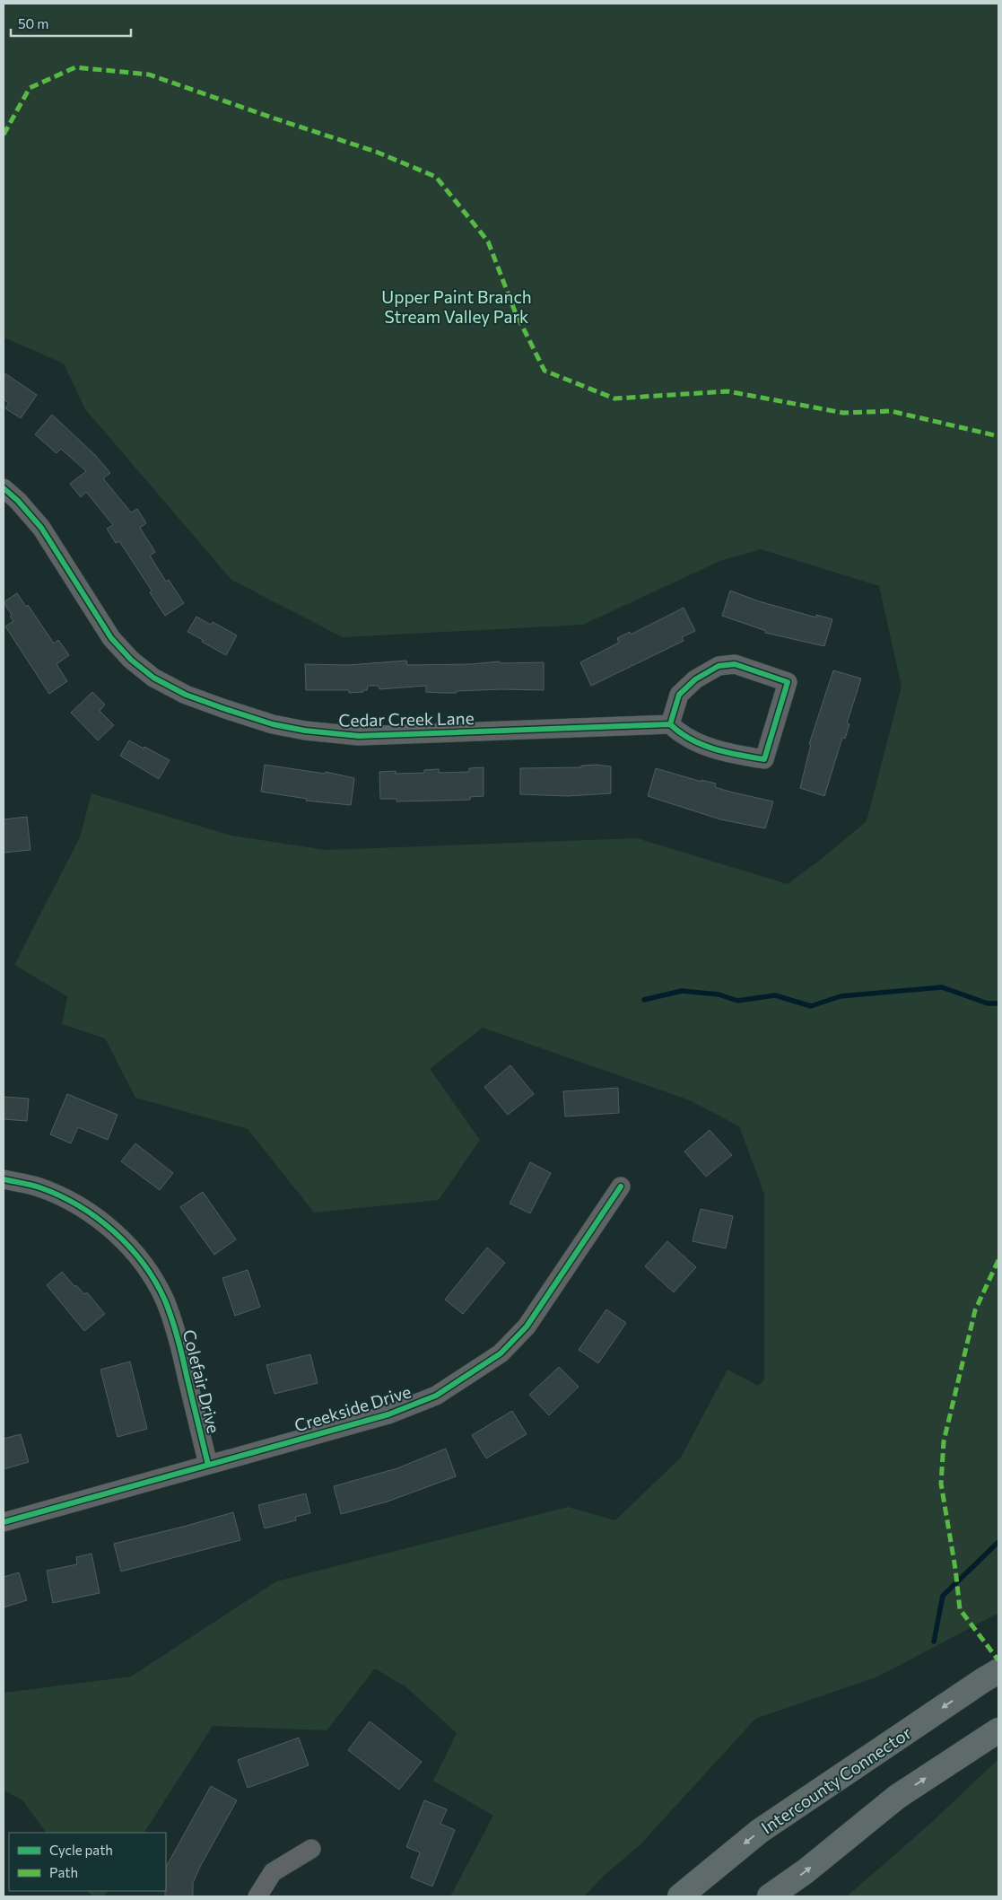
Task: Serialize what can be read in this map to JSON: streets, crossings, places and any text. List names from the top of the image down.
{
  "streets": {
    "highway": ["Intercounty Connector"],
    "street": ["Cedar Creek Lane", "Colefair Drive", "Creekside Drive"]
  },
  "crossings": [
    ["Colefair Drive", "Creekside Drive"]
  ],
  "parks": ["Upper Paint Branch Stream Valley Park"],
  "legend": ["Cycle path", "Path"],
  "scale_bar": "50 m"
}
